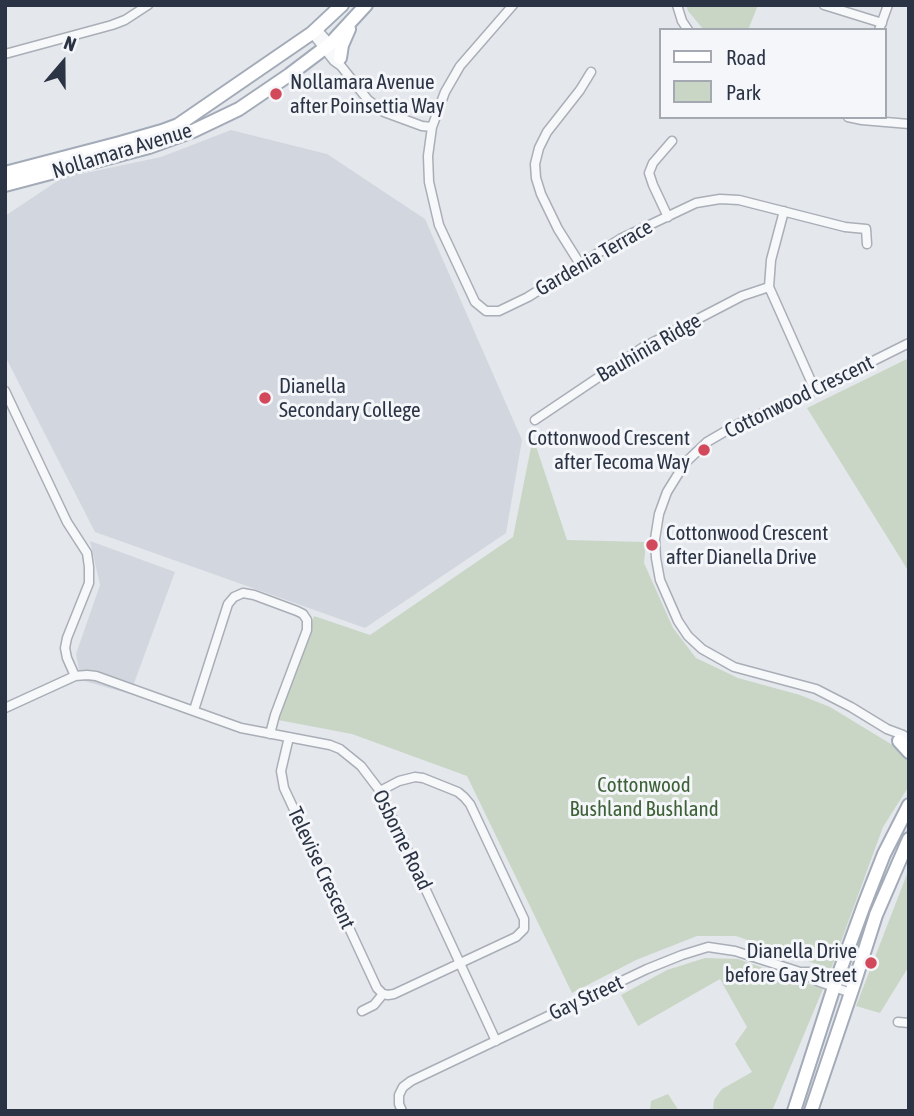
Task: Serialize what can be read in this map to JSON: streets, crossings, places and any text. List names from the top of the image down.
{
  "streets": {
    "main road": ["Nollamara Avenue"],
    "street": [
      "Gardenia Terrace",
      "Bauhinia Ridge",
      "Cottonwood Crescent",
      "Osborne Road",
      "Televise Crescent",
      "Gay Street"
    ]
  },
  "crossings": [
    ["Osborne Road", "Televise Crescent"],
    ["Osborne Road", "Gay Street"]
  ],
  "parks": ["Cottonwood Bushland Bushland"],
  "places": [
    "Nollamara Avenue after Poinsettia Way",
    "Dianella Secondary College",
    "Cottonwood Crescent after Tecoma Way",
    "Cottonwood Crescent after Dianella Drive",
    "Dianella Drive before Gay Street"
  ],
  "legend": ["Road", "Park"],
  "north": "top"
}
